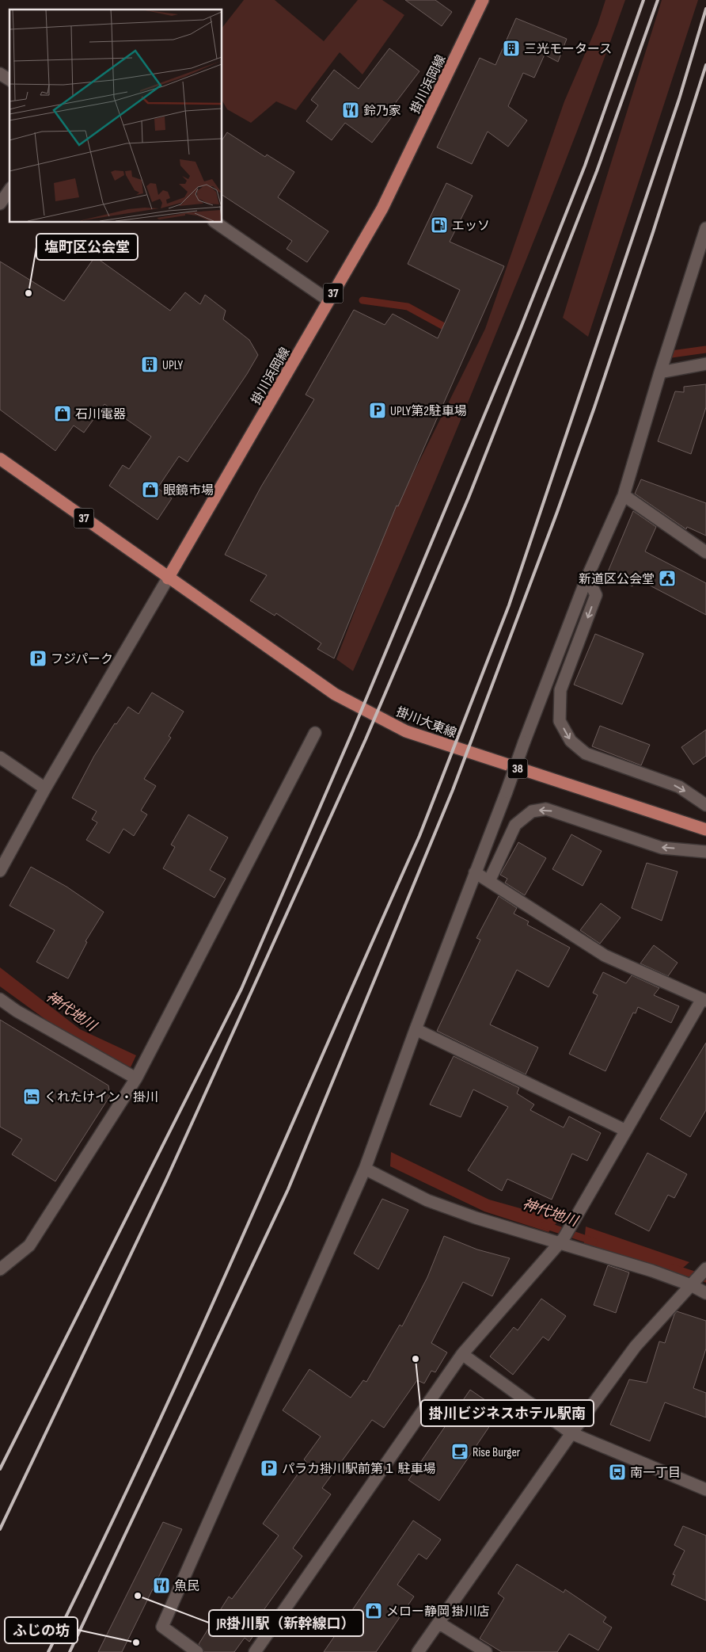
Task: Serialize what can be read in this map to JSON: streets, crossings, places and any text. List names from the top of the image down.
{
  "streets": {
    "main road": [
      "掛川浜岡線",
      "37",
      "掛川大東線",
      "38"
    ]
  },
  "crossings": [
    ["掛川浜岡線", "37"],
    ["掛川浜岡線", "掛川大東線"],
    ["37", "掛川大東線"]
  ],
  "water": ["神代地川"],
  "places": {
    "building": ["三光モータース", "UPLY"],
    "restaurant": ["鈴乃家", "魚民"],
    "fuel station": ["エッソ"],
    "other": [
      "塩町区公会堂",
      "掛川ビジネスホテル駅南",
      "JR掛川駅（新幹線口）",
      "ふじの坊"
    ],
    "parking": ["UPLY第2駐車場", "フジパーク", "パラカ掛川駅前第１ 駐車場"],
    "shop": ["石川電器", "眼鏡市場", "メロー静岡 掛川店"],
    "public building": ["新道区公会堂"],
    "hotel": ["くれたけイン・掛川"],
    "cafe": ["Rise Burger"],
    "bus stop": ["南一丁目"]
  }
}
